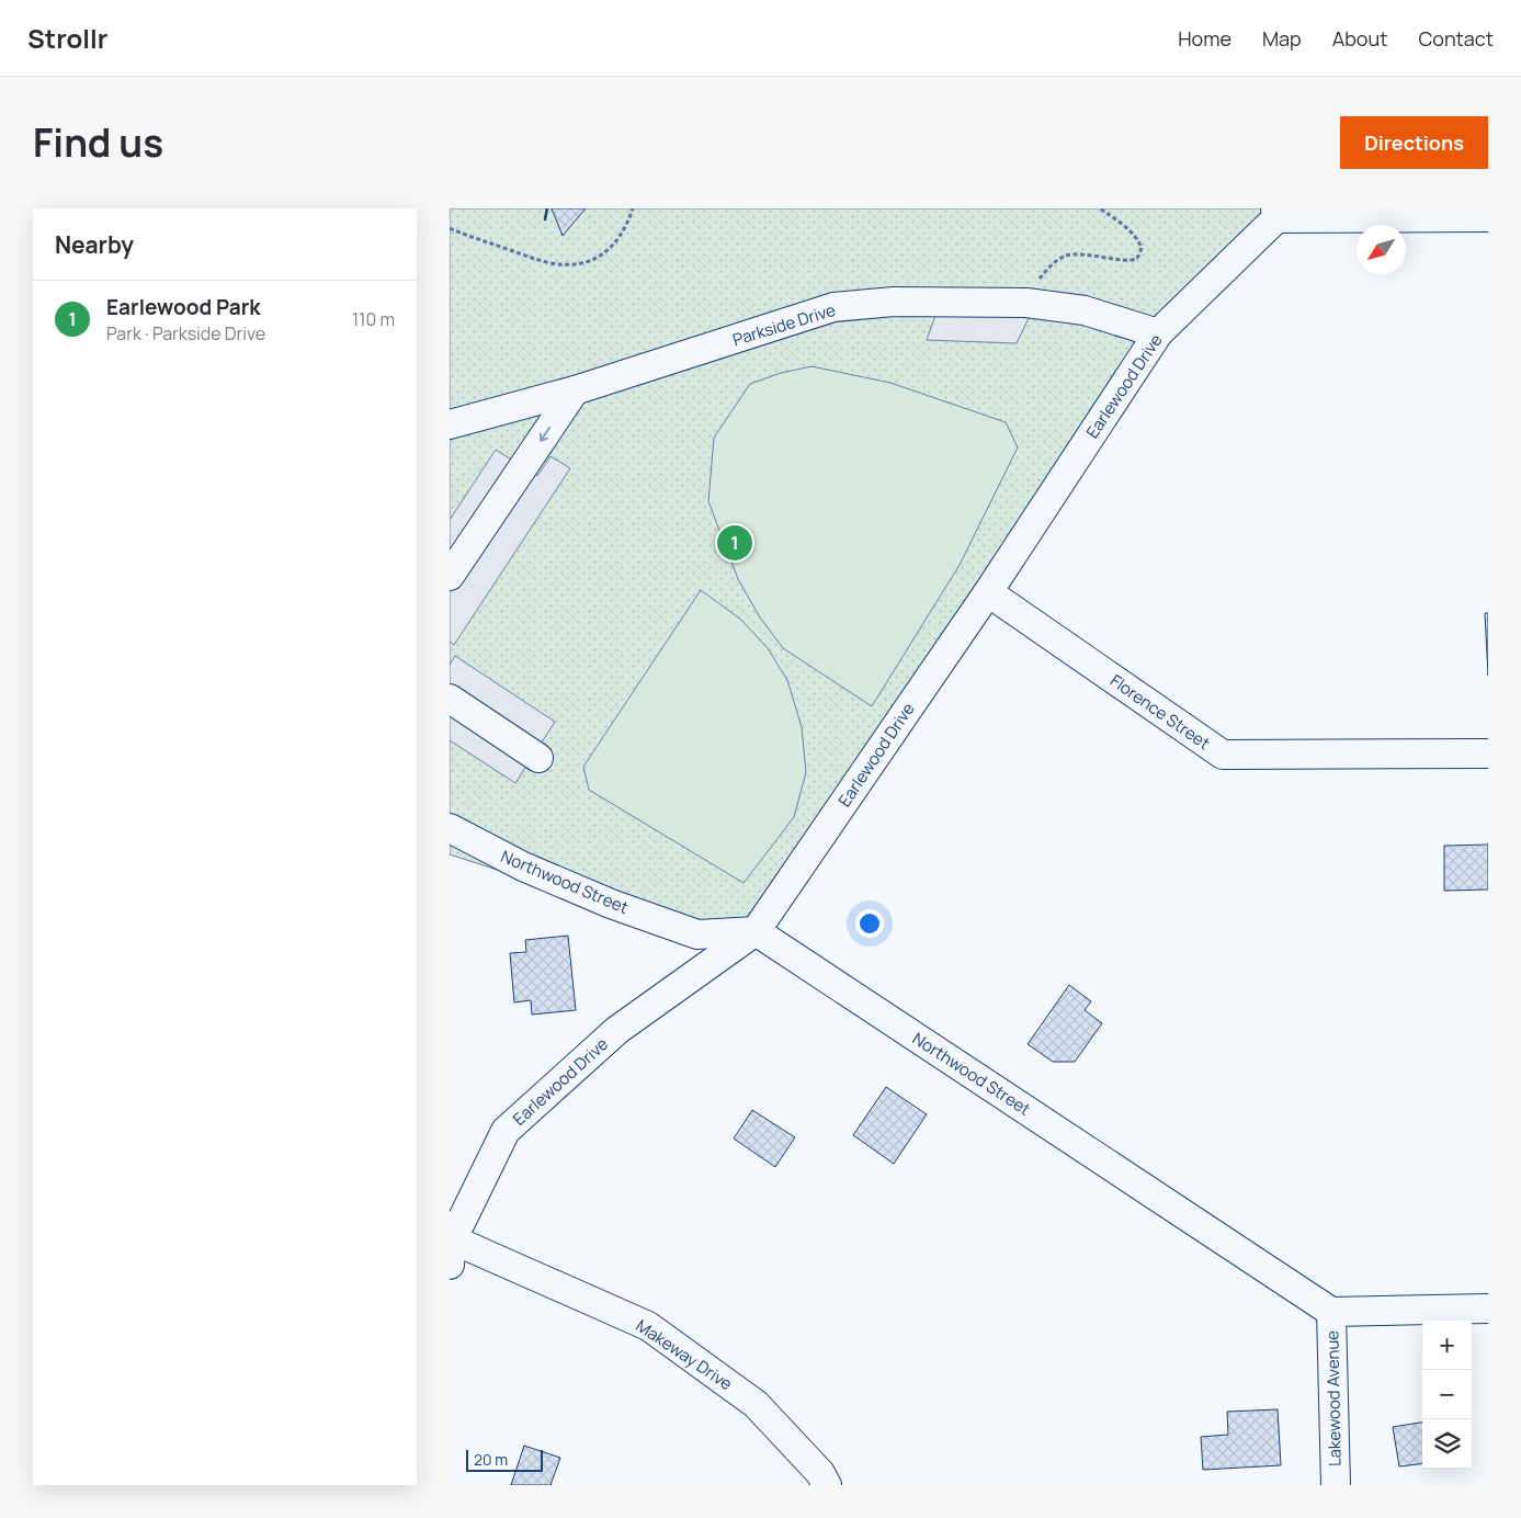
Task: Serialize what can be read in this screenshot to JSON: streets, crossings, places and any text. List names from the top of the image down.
{
  "streets": {
    "street": [
      "Parkside Drive",
      "Earlewood Drive",
      "Florence Street",
      "Northwood Street",
      "Makeway Drive",
      "Lakewood Avenue"
    ]
  },
  "crossings": [
    ["Parkside Drive", "Earlewood Drive"],
    ["Earlewood Drive", "Florence Street"],
    ["Earlewood Drive", "Northwood Street"],
    ["Earlewood Drive", "Makeway Drive"],
    ["Northwood Street", "Lakewood Avenue"]
  ],
  "scale_bar": "20 m",
  "north": "bottom left",
  "page": {
    "header": "Strollr",
    "nav": [
      "Home",
      "Map",
      "About",
      "Contact"
    ],
    "title": "Find us",
    "buttons": "Directions",
    "heading": "Nearby",
    "list": [
      {
        "mark": "1",
        "name": "Earlewood Park",
        "note": "Park · Parkside Drive",
        "value": "110 m"
      }
    ],
    "pins": "1",
    "map_buttons": ["+", "−"],
    "scale": "20 m"
  }
}
